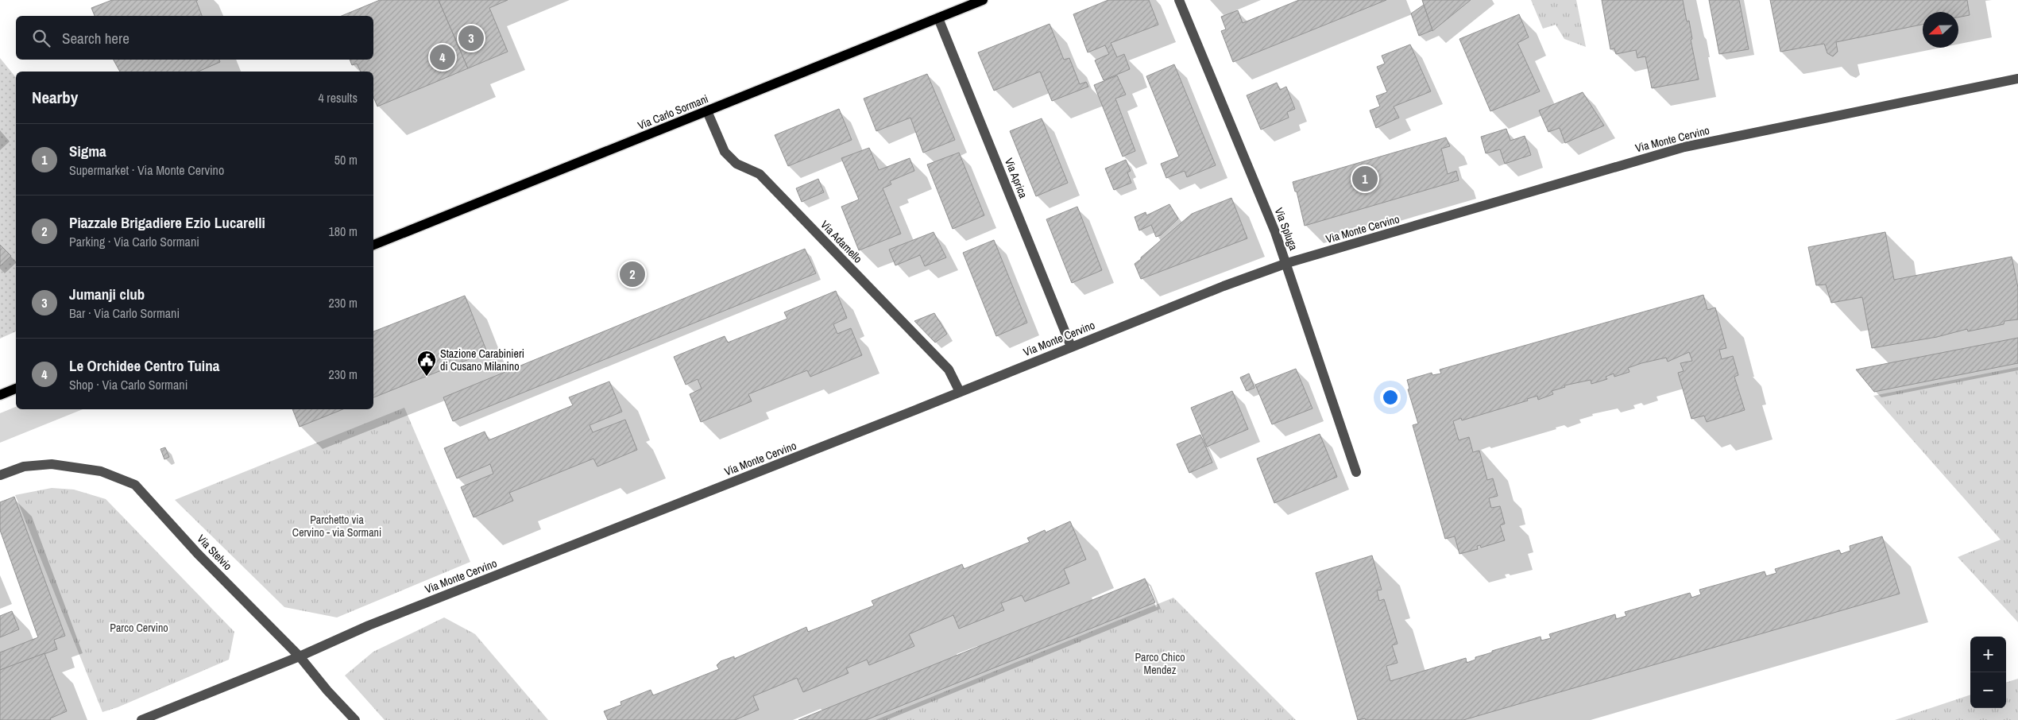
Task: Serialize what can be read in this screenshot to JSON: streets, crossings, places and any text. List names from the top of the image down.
{
  "streets": {
    "main road": ["Via Carlo Sormani"],
    "street": [
      "Via Monte Cervino",
      "Via Aprica",
      "Via Spluga",
      "Via Adamello",
      "Via Stelvio"
    ]
  },
  "crossings": [
    ["Via Carlo Sormani", "Via Aprica"],
    ["Via Carlo Sormani", "Via Adamello"],
    ["Via Monte Cervino", "Via Aprica"],
    ["Via Monte Cervino", "Via Spluga"],
    ["Via Monte Cervino", "Via Adamello"],
    ["Via Monte Cervino", "Via Stelvio"]
  ],
  "parks": ["Parchetto via Cervino - via Sormani", "Parco Cervino", "Parco Chico Mendez"],
  "places": {
    "public building": ["Stazione Carabinieri di Cusano Milanino"]
  },
  "north": "left",
  "page": {
    "search": "Search here",
    "pins": [
      "3",
      "4",
      "1",
      "2"
    ],
    "heading": ["Nearby", "4 results"],
    "list": [
      {
        "mark": "1",
        "name": "Sigma",
        "note": "Supermarket · Via Monte Cervino",
        "value": "50 m"
      },
      {
        "mark": "2",
        "name": "Piazzale Brigadiere Ezio Lucarelli",
        "note": "Parking · Via Carlo Sormani",
        "value": "180 m"
      },
      {
        "mark": "3",
        "name": "Jumanji club",
        "note": "Bar · Via Carlo Sormani",
        "value": "230 m"
      },
      {
        "mark": "4",
        "name": "Le Orchidee Centro Tuina",
        "note": "Shop · Via Carlo Sormani",
        "value": "230 m"
      }
    ],
    "map_buttons": ["+", "−"]
  }
}
